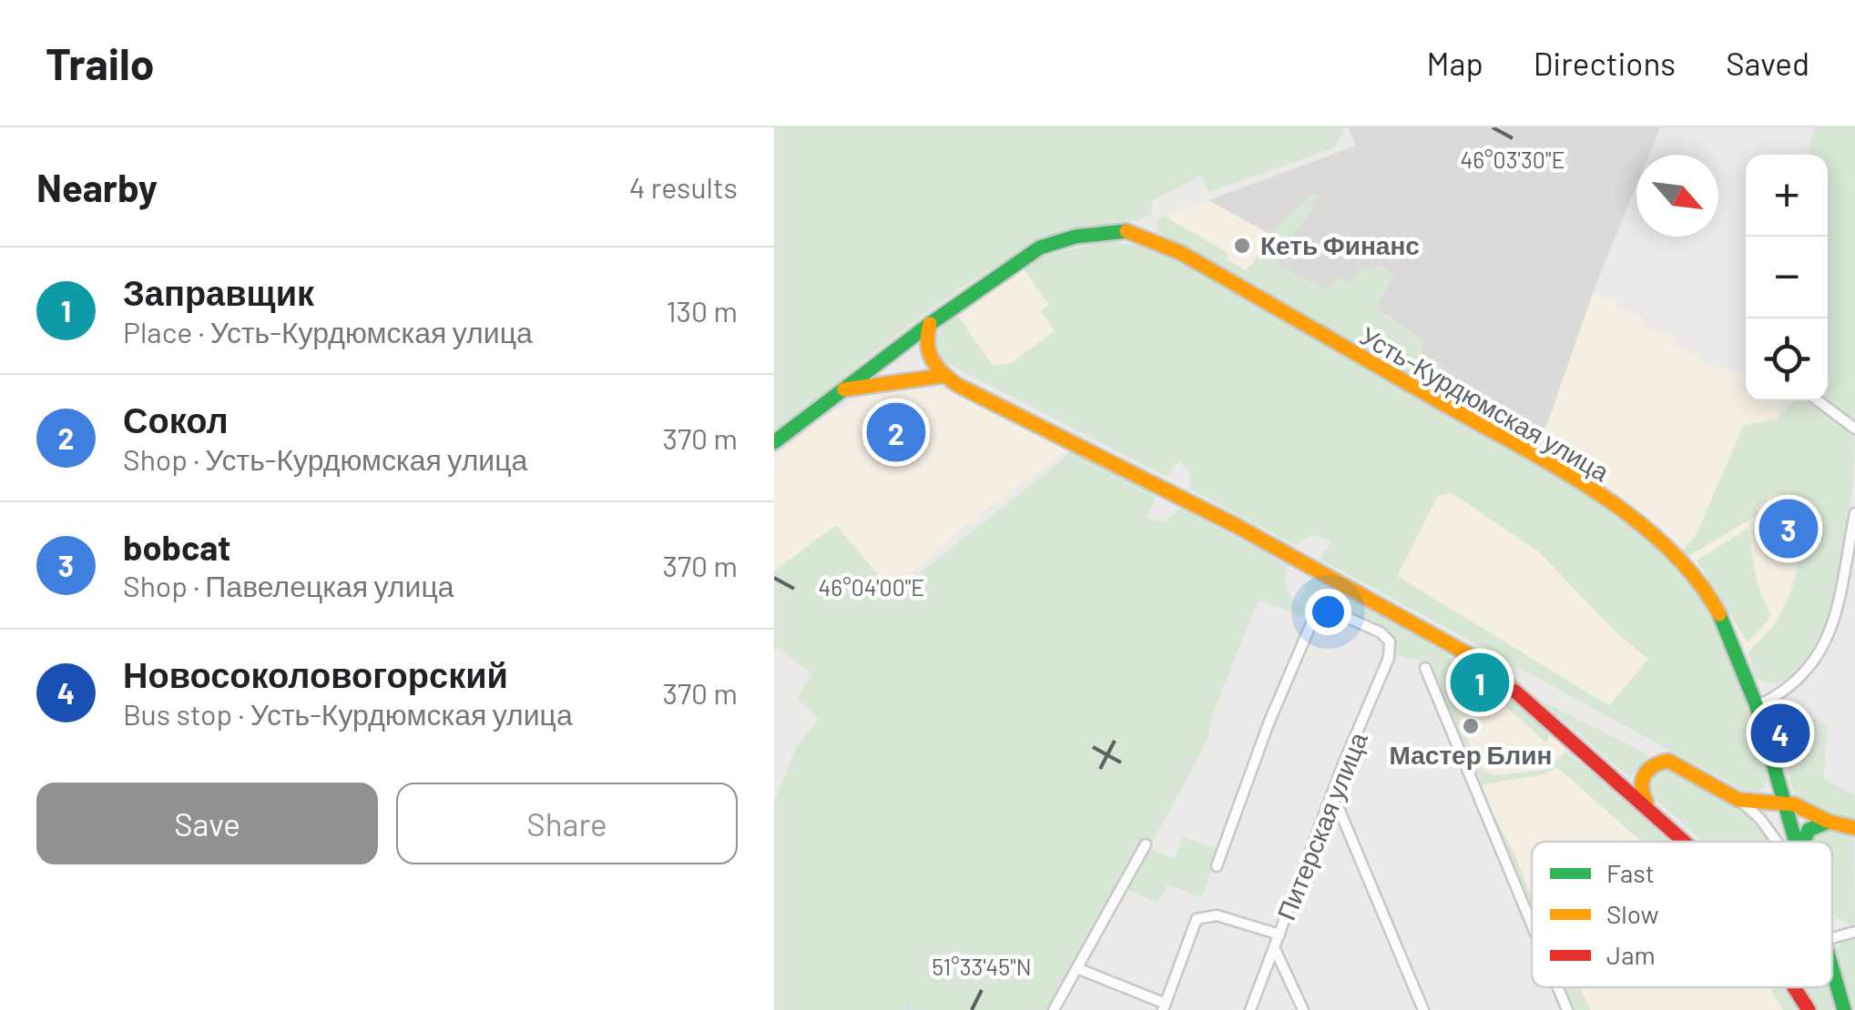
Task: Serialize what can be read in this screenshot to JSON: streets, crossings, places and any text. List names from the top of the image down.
{
  "streets": {
    "main road": ["Усть-Курдюмская улица"],
    "street": ["Питерская улица"]
  },
  "places": ["Кеть Финанс", "Мастер Блин"],
  "legend": ["Fast", "Slow", "Jam"],
  "north": "bottom right",
  "page": {
    "header": "Trailo",
    "nav": ["Map", "Directions", "Saved"],
    "heading": ["Nearby", "4 results"],
    "map_buttons": ["+", "−"],
    "list": [
      {
        "mark": "1",
        "name": "Заправщик",
        "note": "Place · Усть-Курдюмская улица",
        "value": "130 m"
      },
      {
        "mark": "2",
        "name": "Сокол",
        "note": "Shop · Усть-Курдюмская улица",
        "value": "370 m"
      },
      {
        "mark": "3",
        "name": "bobcat",
        "note": "Shop · Павелецкая улица",
        "value": "370 m"
      },
      {
        "mark": "4",
        "name": "Новосоколовогорский",
        "note": "Bus stop · Усть-Курдюмская улица",
        "value": "370 m"
      }
    ],
    "pins": [
      "2",
      "3",
      "1",
      "4"
    ],
    "buttons": ["Save", "Share"]
  },
  "coordinates": ["46°03'30\"E", "46°04'00\"E", "51°33'45\"N"]
}
